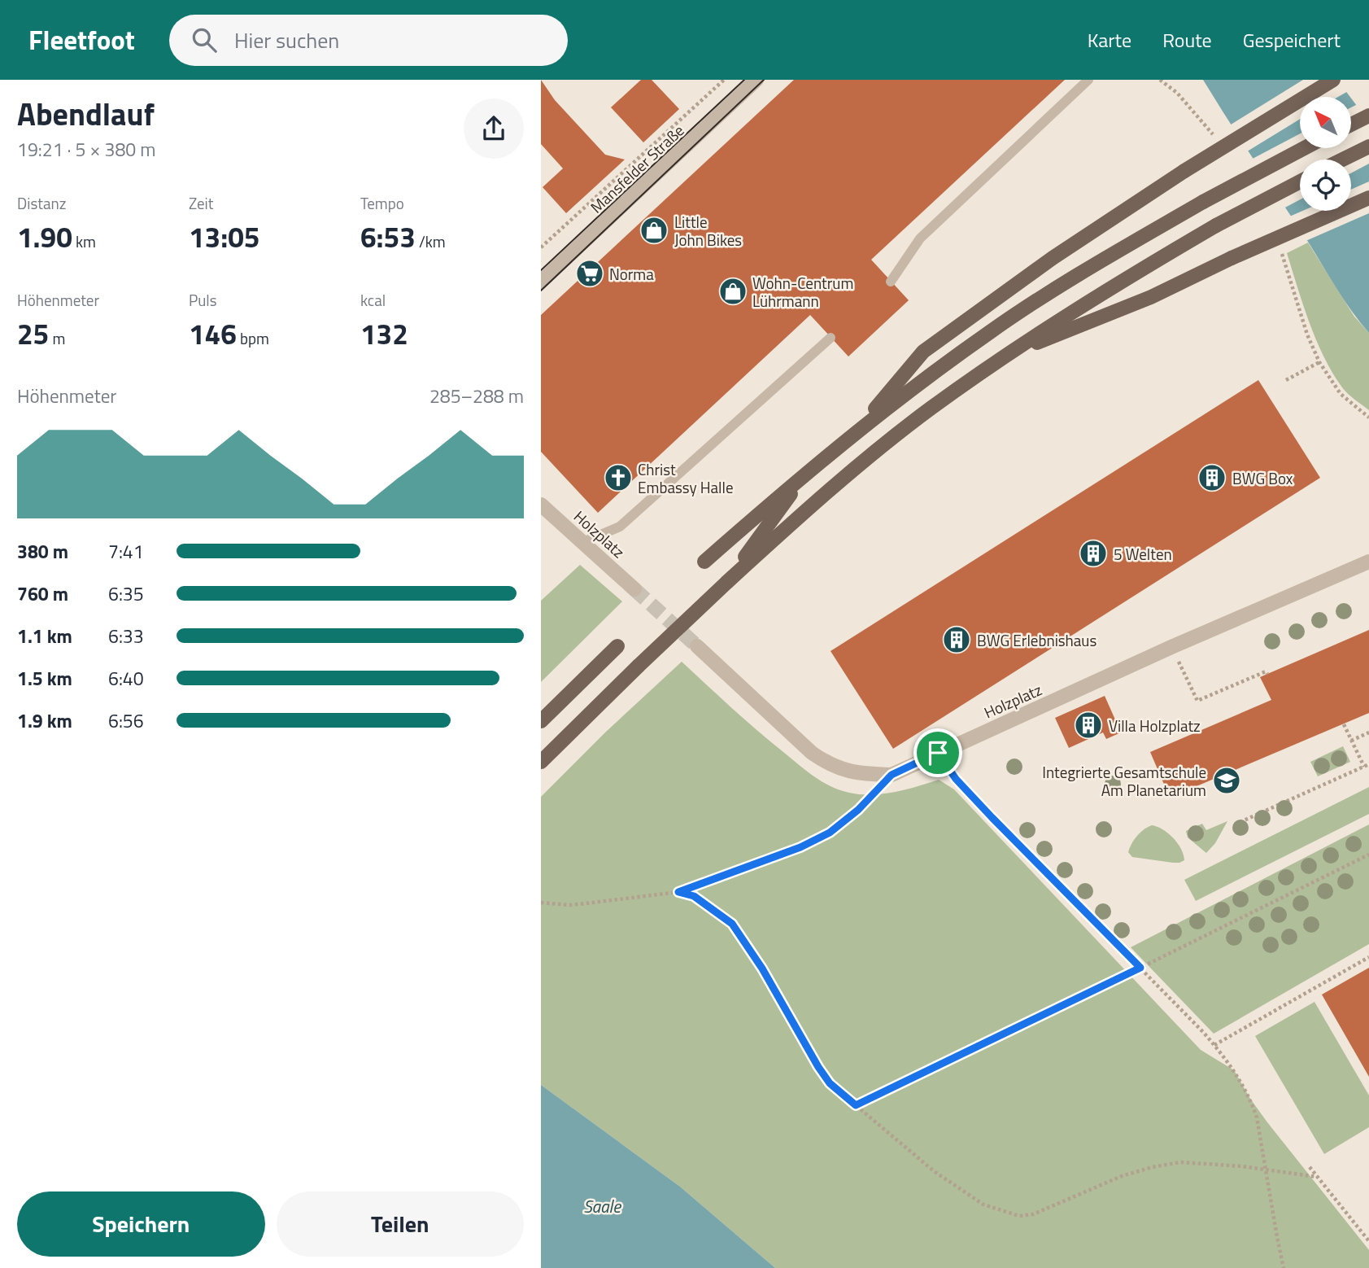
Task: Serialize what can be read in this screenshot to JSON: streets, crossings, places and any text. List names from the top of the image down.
{
  "streets": {
    "street": ["Mansfelder Straße", "Holzplatz"]
  },
  "water": ["Saale"],
  "places": {
    "shop": ["Little John Bikes", "Wohn-Centrum Lührmann"],
    "supermarket": ["Norma"],
    "church": ["Christ Embassy Halle"],
    "building": [
      "BWG Box",
      "5 Welten",
      "BWG Erlebnishaus",
      "Villa Holzplatz"
    ],
    "school or university": ["Integrierte Gesamtschule Am Planetarium"]
  },
  "north": "top left",
  "page": {
    "header": "Fleetfoot",
    "search": "Hier suchen",
    "nav": ["Karte", "Route", "Gespeichert"],
    "heading": ["Abendlauf", "19:21 · 5 × 380 m"],
    "stats": [
      ["Distanz", "1.90 km"],
      ["Zeit", "13:05"],
      ["Tempo", "6:53 /km"],
      ["Höhenmeter", "25 m"],
      ["Puls", "146 bpm"],
      ["kcal", "132"]
    ],
    "chart": ["Höhenmeter", "285–288 m"],
    "list": [
      {
        "name": "380 m",
        "note": "7:41"
      },
      {
        "name": "760 m",
        "note": "6:35"
      },
      {
        "name": "1.1 km",
        "note": "6:33"
      },
      {
        "name": "1.5 km",
        "note": "6:40"
      },
      {
        "name": "1.9 km",
        "note": "6:56"
      }
    ],
    "buttons": ["Speichern", "Teilen"]
  }
}
